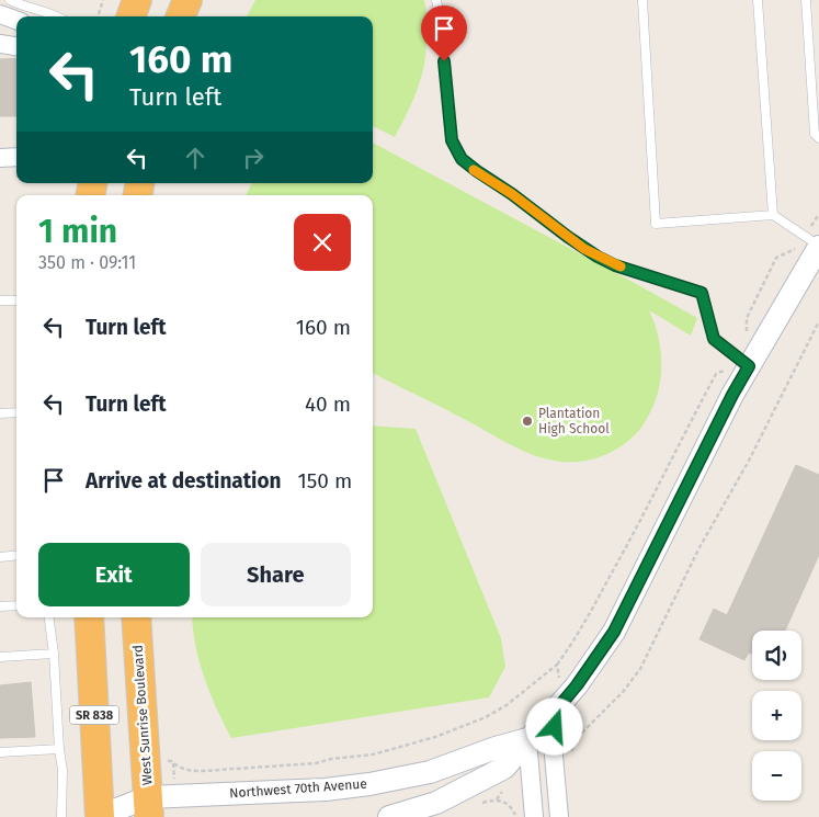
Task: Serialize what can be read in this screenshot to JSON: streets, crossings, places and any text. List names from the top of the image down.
{
  "streets": {
    "highway": ["SR 838", "West Sunrise Boulevard"],
    "street": ["Northwest 70th Avenue"]
  },
  "crossings": [
    ["SR 838", "Northwest 70th Avenue"],
    ["West Sunrise Boulevard", "Northwest 70th Avenue"]
  ],
  "places": ["Plantation High School"],
  "page": {
    "turn": ["160 m", "Turn left"],
    "heading": ["1 min", "350 m · 09:11"],
    "list": [
      {
        "name": "Turn left",
        "value": "160 m"
      },
      {
        "name": "Turn left",
        "value": "40 m"
      },
      {
        "name": "Arrive at destination",
        "value": "150 m"
      }
    ],
    "buttons": ["Exit", "Share"],
    "map_buttons": ["+", "−"]
  }
}
